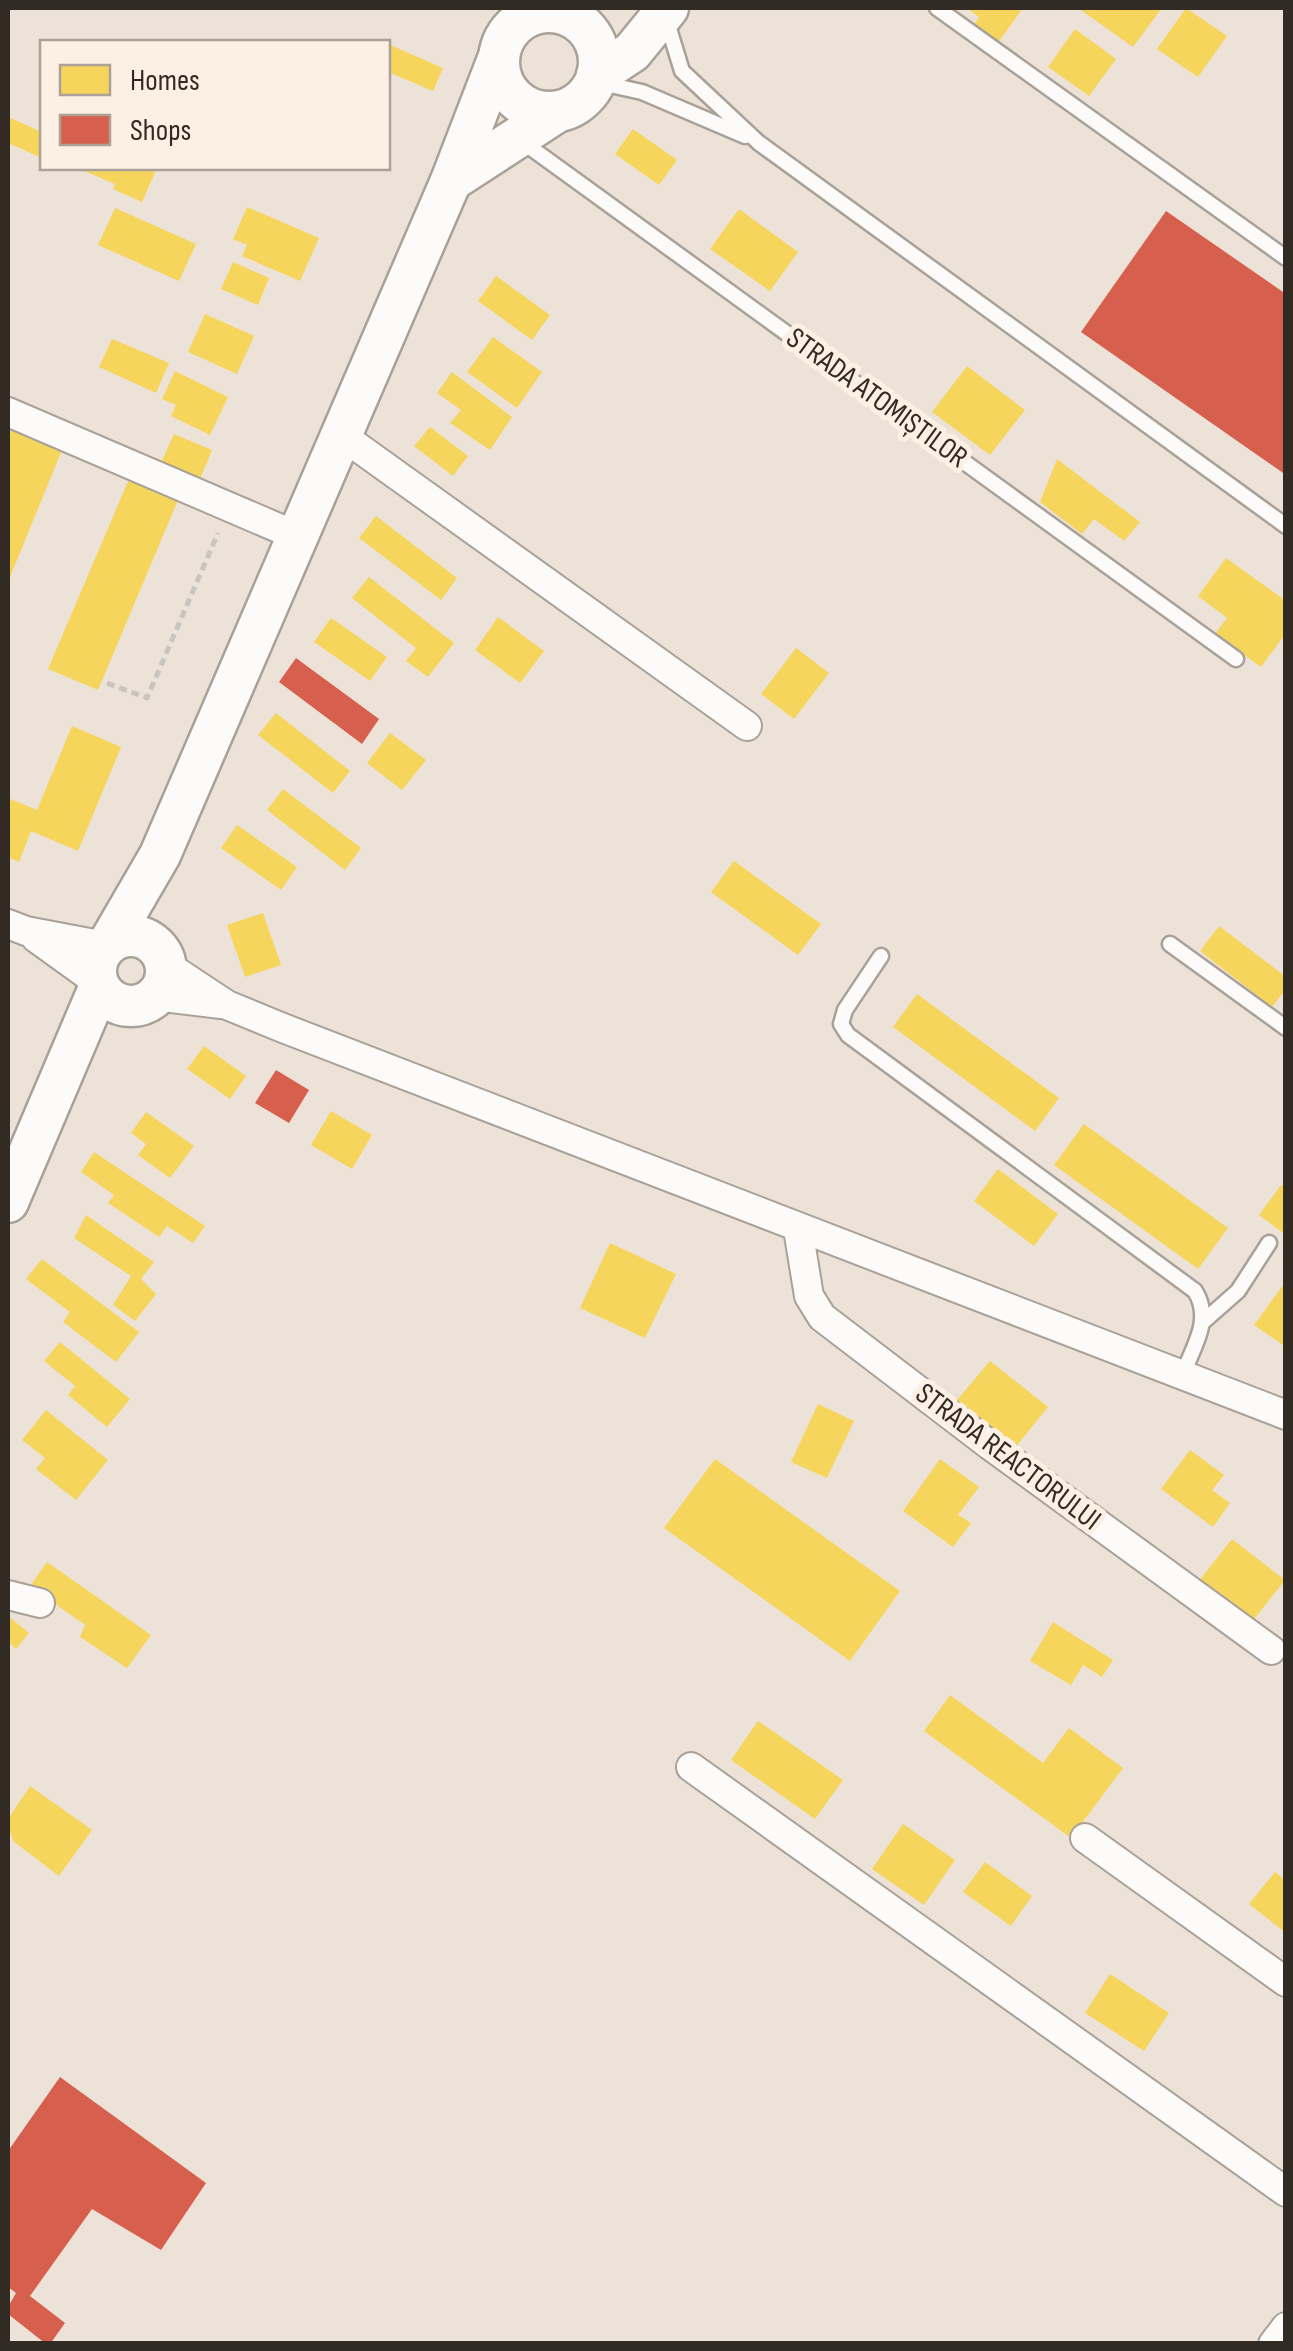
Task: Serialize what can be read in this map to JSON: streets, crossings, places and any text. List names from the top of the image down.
{
  "streets": {
    "street": ["STRADA REACTORULUI"],
    "lane": ["STRADA ATOMIȘTILOR"]
  },
  "legend": ["Homes", "Shops"]
}
